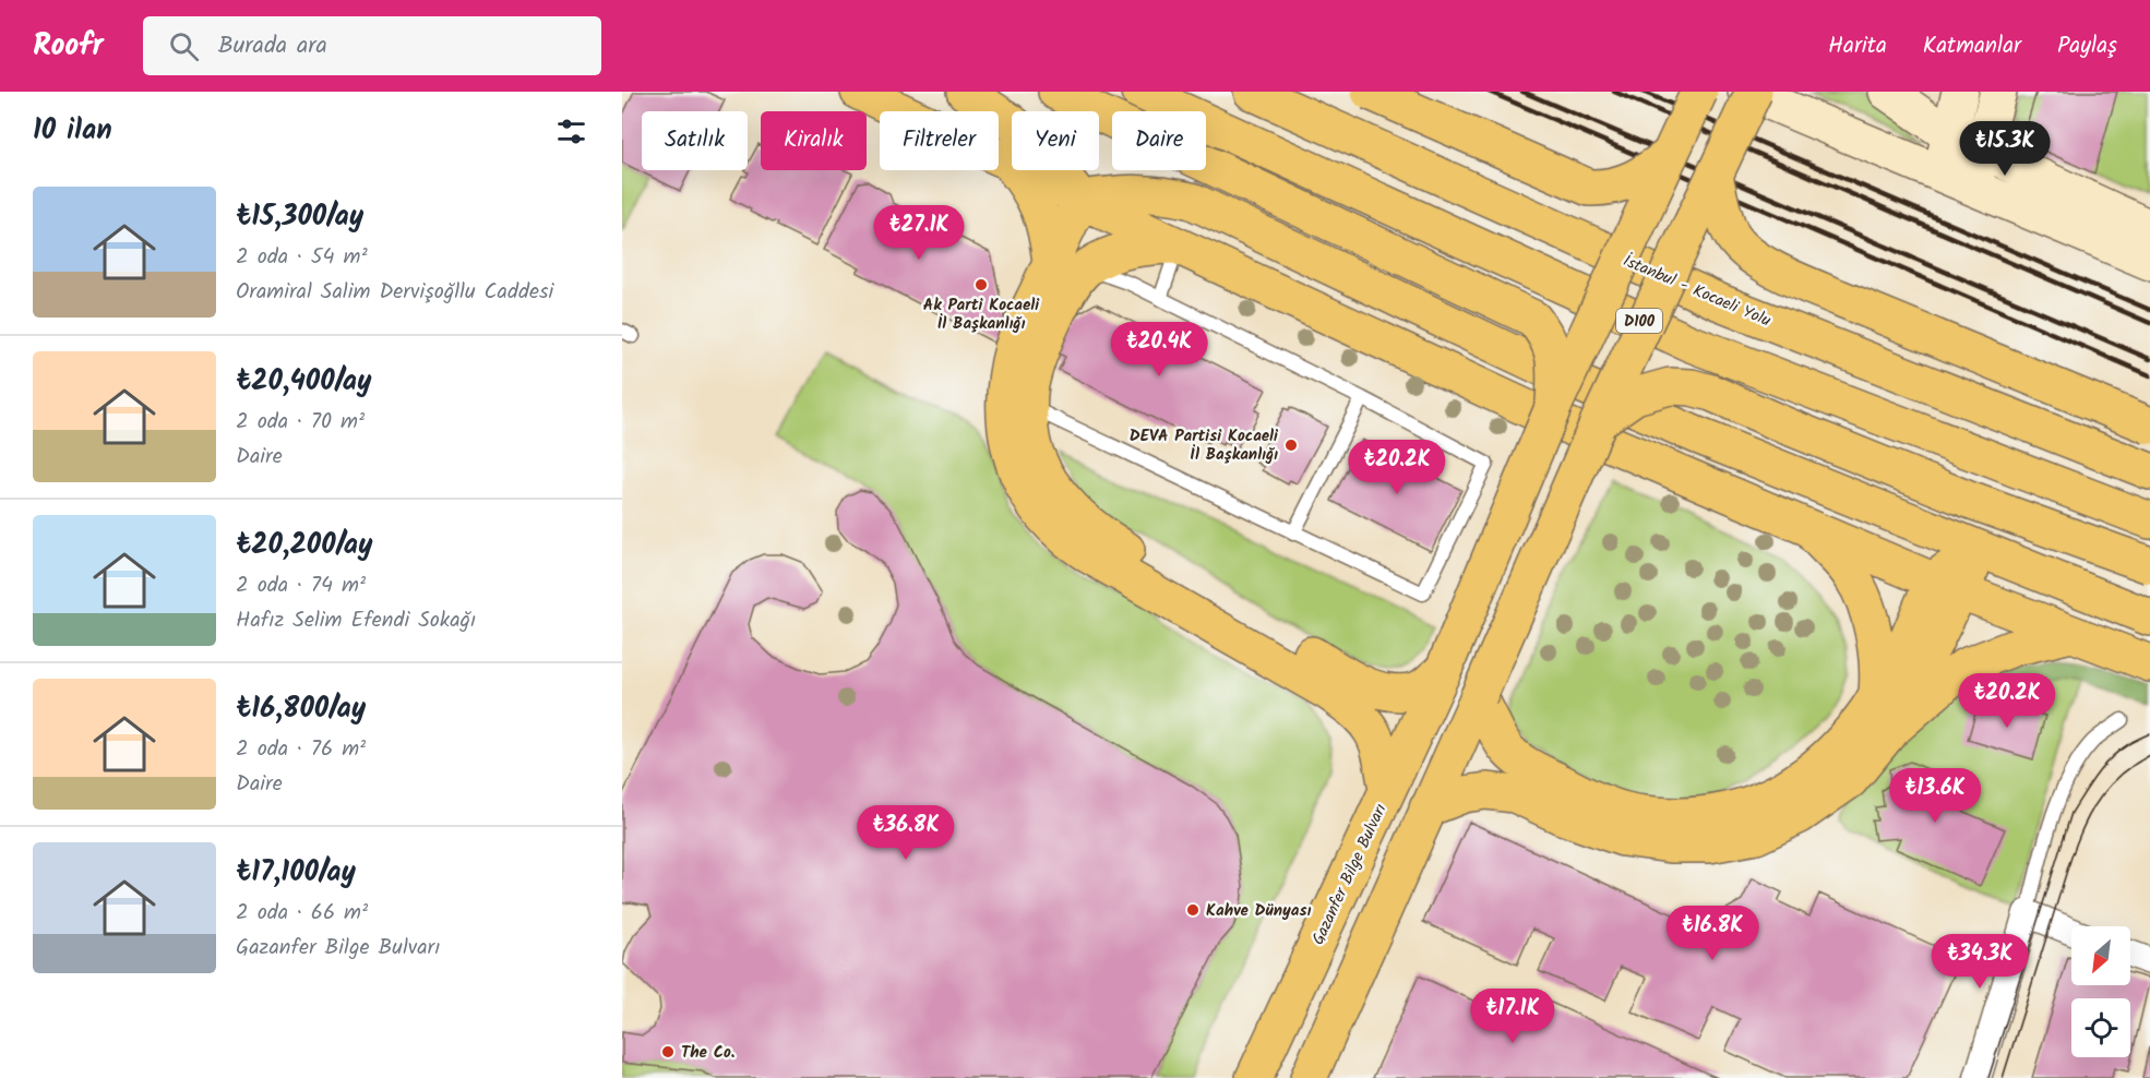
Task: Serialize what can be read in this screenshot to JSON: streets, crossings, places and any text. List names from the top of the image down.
{
  "streets": {
    "main road": ["İstanbul - Kocaeli Yolu", "D100", "Gazanfer Bilge Bulvarı"]
  },
  "places": [
    "Ak Parti Kocaeli İl Başkanlığı",
    "DEVA Partisi Kocaeli İl Başkanlığı",
    "Kahve Dünyası",
    "The Co."
  ],
  "north": "bottom left",
  "page": {
    "header": "Roofr",
    "search": "Burada ara",
    "nav": ["Harita", "Katmanlar", "Paylaş"],
    "heading": "10 ilan",
    "chip": [
      "Satılık",
      "Kiralık",
      "Filtreler",
      "Yeni",
      "Daire"
    ],
    "price": [
      "₺15.3K",
      "₺27.1K",
      "₺20.4K",
      "₺20.2K",
      "₺20.2K",
      "₺13.6K",
      "₺36.8K",
      "₺16.8K",
      "₺34.3K",
      "₺17.1K"
    ],
    "list": [
      {
        "name": "₺15,300/ay",
        "note": "2 oda · 54 m² · Oramiral Salim Dervişoğllu Caddesi"
      },
      {
        "name": "₺20,400/ay",
        "note": "2 oda · 70 m² · Daire"
      },
      {
        "name": "₺20,200/ay",
        "note": "2 oda · 74 m² · Hafız Selim Efendi Sokağı"
      },
      {
        "name": "₺16,800/ay",
        "note": "2 oda · 76 m² · Daire"
      },
      {
        "name": "₺17,100/ay",
        "note": "2 oda · 66 m² · Gazanfer Bilge Bulvarı"
      }
    ]
  }
}
